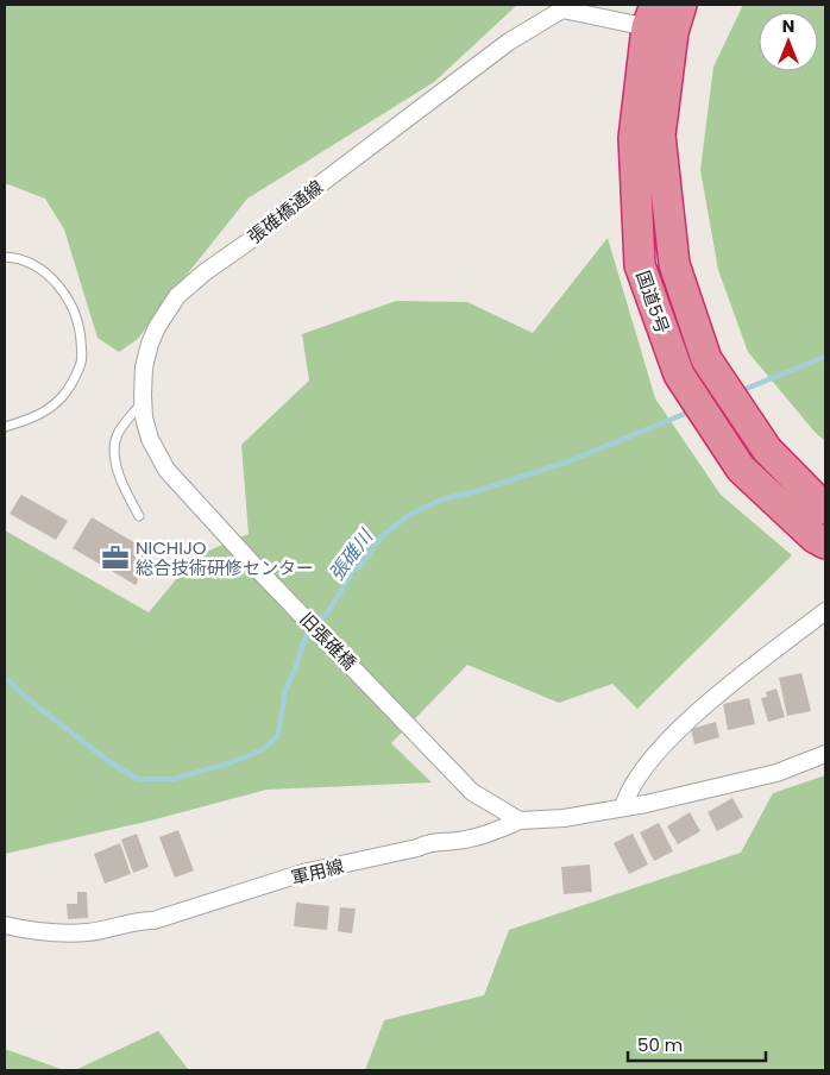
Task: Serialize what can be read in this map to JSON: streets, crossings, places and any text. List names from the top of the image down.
{
  "streets": {
    "highway": ["国道5号"],
    "street": ["張碓橋通線", "旧張碓橋", "軍用線"]
  },
  "crossings": [
    ["張碓橋通線", "国道5号"],
    ["張碓橋通線", "旧張碓橋"],
    ["旧張碓橋", "軍用線"]
  ],
  "water": ["張碓川"],
  "places": {
    "office": ["NICHIJO 総合技術研修センター"]
  },
  "scale_bar": "50 m",
  "north": "top"
}
